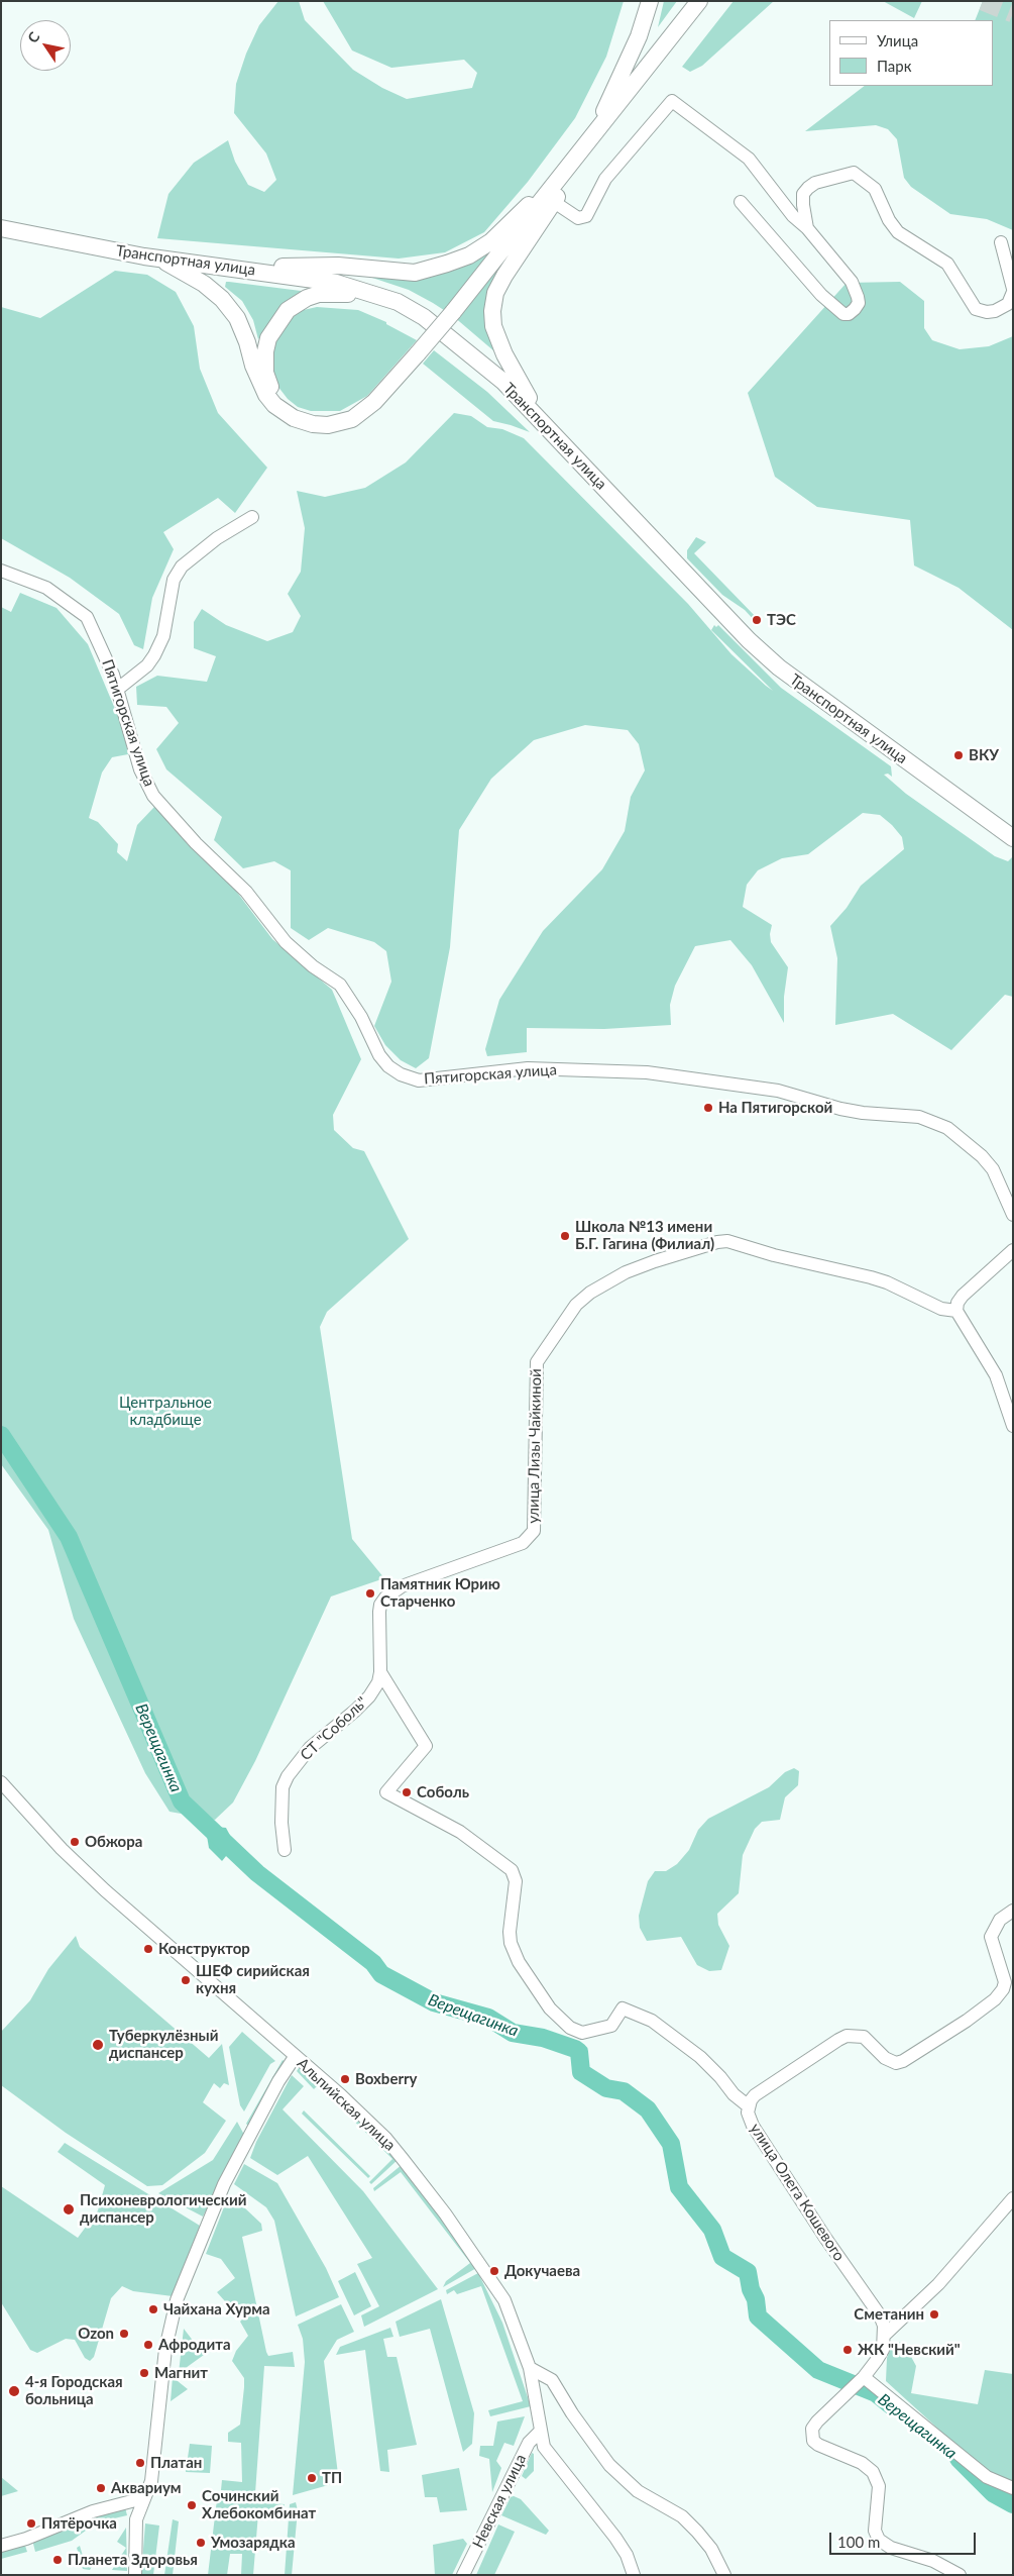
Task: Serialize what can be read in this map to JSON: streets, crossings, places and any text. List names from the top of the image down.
{
  "streets": {
    "main road": ["Транспортная улица"],
    "street": [
      "Пятигорская улица",
      "улица Лизы Чайкиной",
      "СТ \"Соболь\"",
      "Альпийская улица",
      "улица Олега Кошевого",
      "Невская улица"
    ]
  },
  "crossings": [
    ["улица Лизы Чайкиной", "СТ \"Соболь\""],
    ["СТ \"Соболь\"", "улица Олега Кошевого"],
    ["Альпийская улица", "Невская улица"]
  ],
  "water": ["Верещагинка"],
  "parks": ["Центральное кладбище"],
  "places": [
    "ТЭС",
    "ВКУ",
    "На Пятигорской",
    "Школа №13 имени Б.Г. Гагина (Филиал)",
    "Памятник Юрию Старченко",
    "Соболь",
    "Обжора",
    "Конструктор",
    "ШЕФ сирийская кухня",
    "Туберкулёзный диспансер",
    "Boxberry",
    "Психоневрологический диспансер",
    "Докучаева",
    "Чайхана Хурма",
    "Сметанин",
    "Ozon",
    "Афродита",
    "ЖК \"Невский\"",
    "Магнит",
    "4-я Городская больница",
    "Платан",
    "ТП",
    "Аквариум",
    "Сочинский Хлебокомбинат",
    "Пятёрочка",
    "Умозарядка",
    "Планета Здоровья"
  ],
  "legend": ["Улица", "Парк"],
  "scale_bar": "100 m",
  "north": "top left"
}
